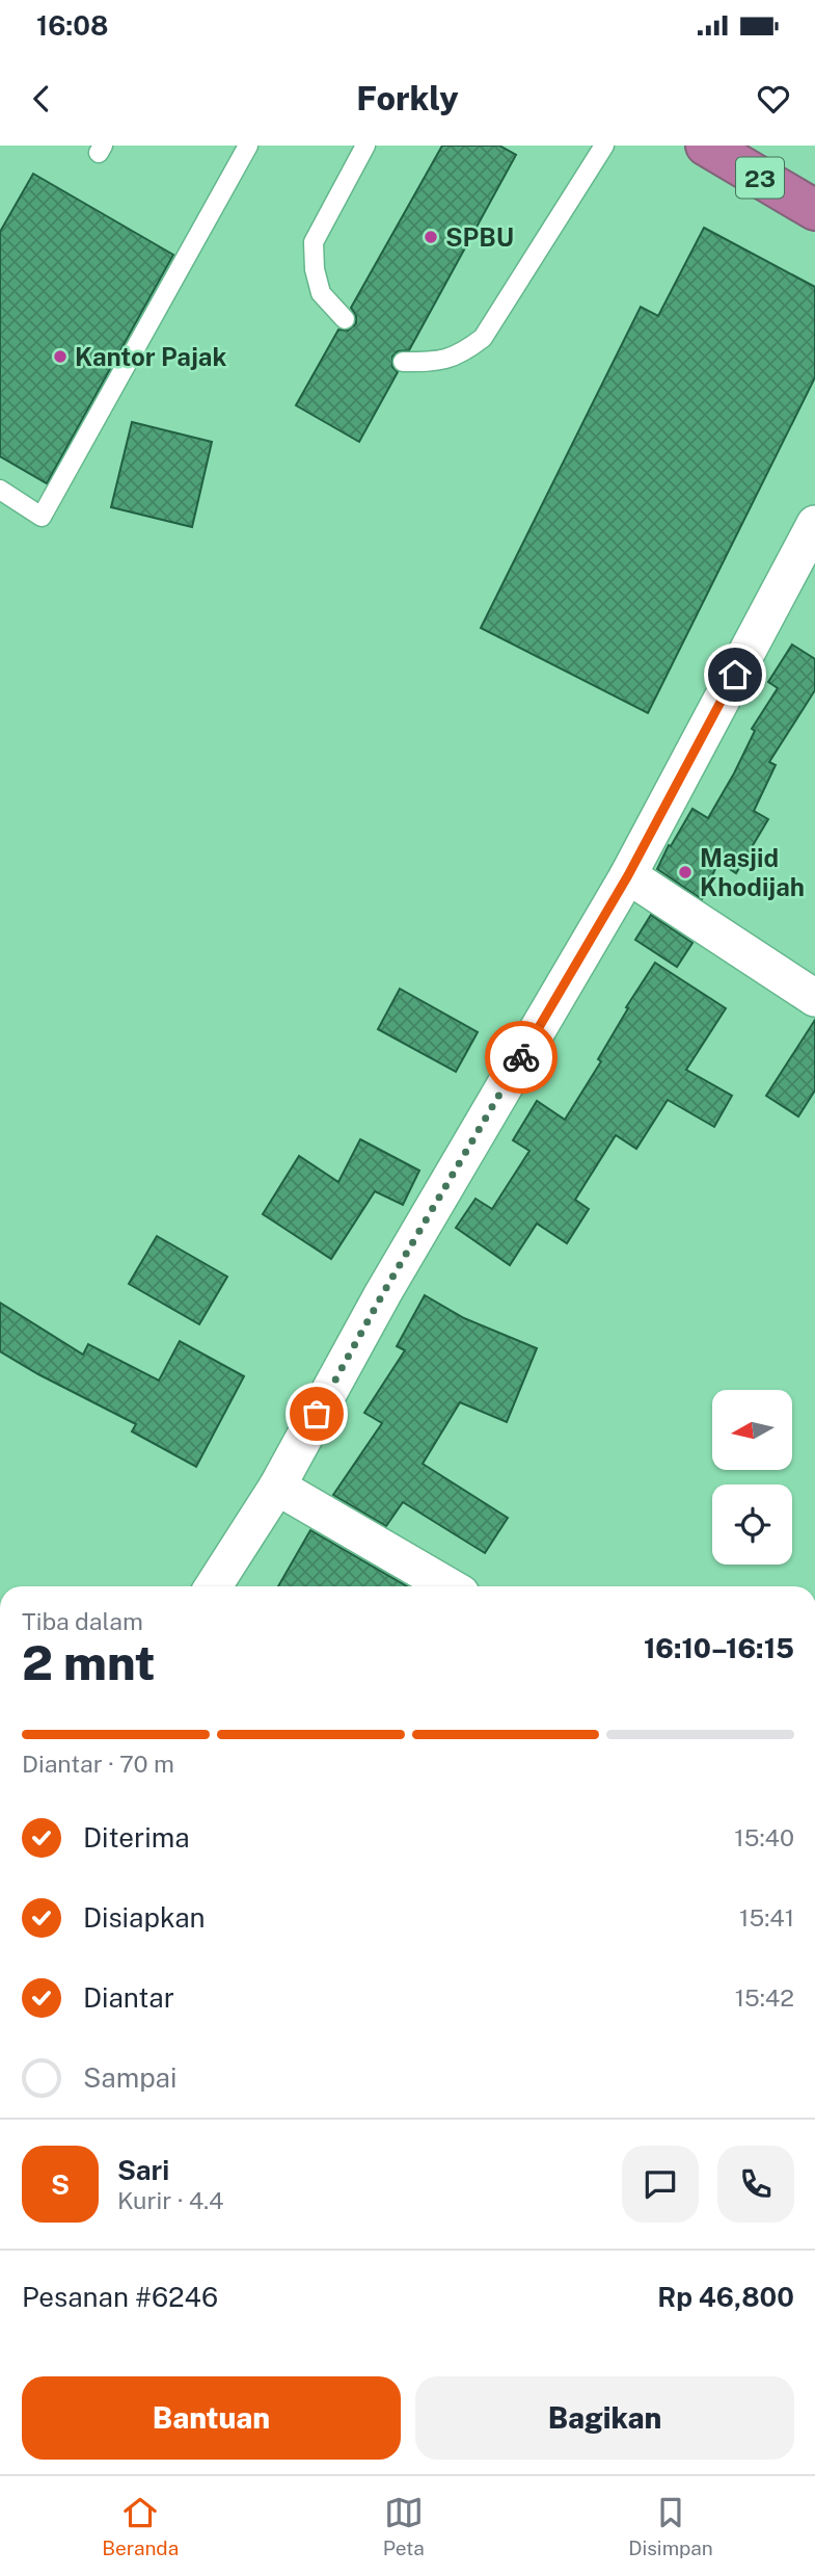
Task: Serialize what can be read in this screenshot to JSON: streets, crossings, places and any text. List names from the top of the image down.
{
  "streets": {
    "highway": ["23"]
  },
  "places": ["SPBU", "Kantor Pajak", "Masjid Khodijah"],
  "north": "left",
  "page": {
    "status": "16:08",
    "header": "Forkly",
    "heading": ["2 mnt", "Tiba dalam", "16:10–16:15"],
    "panel": [
      "Sari",
      "Kurir · 4.4",
      "Pesanan #6246",
      "Rp 46,800"
    ],
    "bar": "Diantar · 70 m",
    "list": [
      ["Diterima", "15:40"],
      ["Disiapkan", "15:41"],
      ["Diantar", "15:42"],
      "Sampai"
    ],
    "round": "S",
    "buttons": ["Bantuan", "Bagikan"],
    "tabs": ["Beranda", "Peta", "Disimpan"]
  }
}
